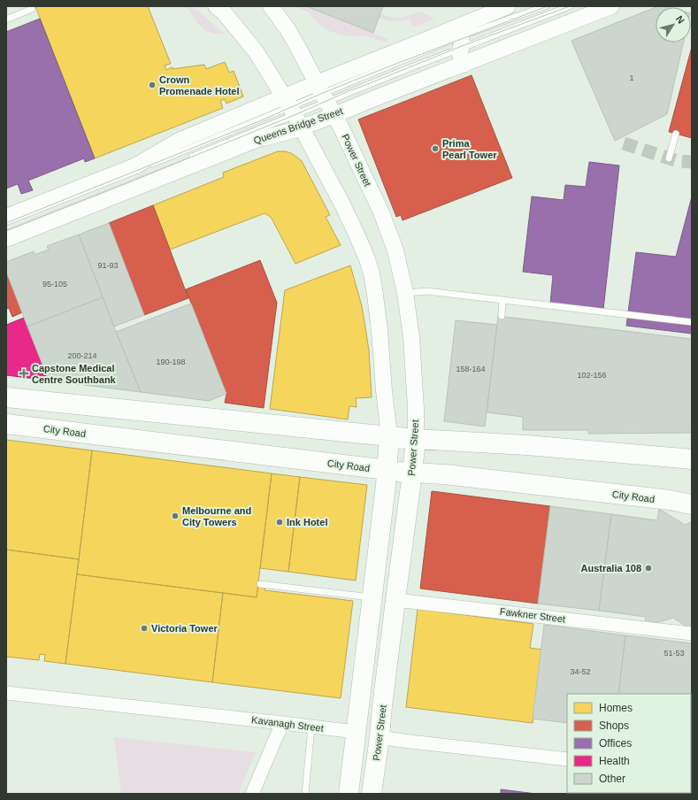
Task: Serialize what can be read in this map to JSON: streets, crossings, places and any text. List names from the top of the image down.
{
  "streets": {
    "main road": [
      "Power Street",
      "City Road",
      "Fawkner Street",
      "Kavanagh Street"
    ],
    "street": ["Queens Bridge Street"]
  },
  "crossings": [
    ["Queens Bridge Street", "Power Street"],
    ["Power Street", "City Road"],
    ["Power Street", "Fawkner Street"],
    ["Power Street", "Kavanagh Street"]
  ],
  "places": {
    "other": [
      "Crown Promenade Hotel",
      "Prima Pearl Tower",
      "Melbourne and City Towers",
      "Ink Hotel",
      "Australia 108",
      "Victoria Tower"
    ],
    "health": ["Capstone Medical Centre Southbank"]
  },
  "house_numbers": [
    "1",
    "91-93",
    "95-105",
    "200-214",
    "190-198",
    "158-164",
    "102-156",
    "51-53",
    "34-52"
  ],
  "legend": [
    "Homes",
    "Shops",
    "Offices",
    "Health",
    "Other"
  ],
  "north": "top right"
}
